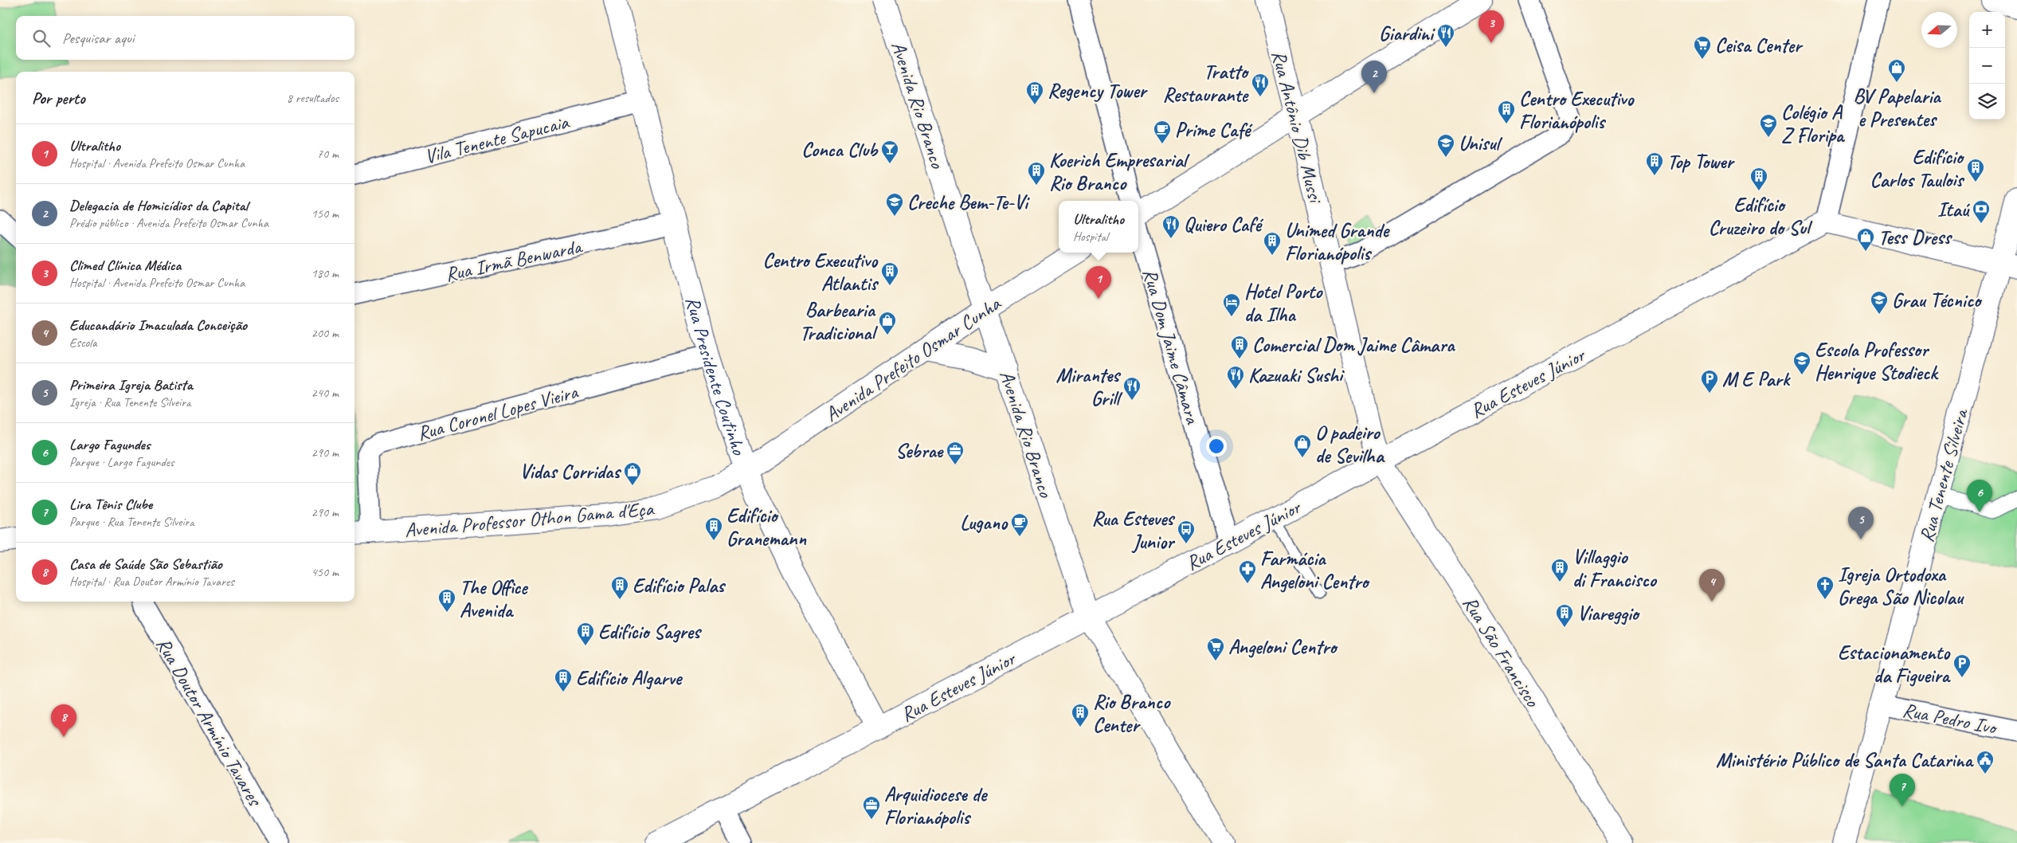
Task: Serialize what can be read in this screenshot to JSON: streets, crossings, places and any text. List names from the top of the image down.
{
  "streets": {
    "street": [
      "Avenida Rio Branco",
      "Rua Antônio Dib Mussi",
      "Vila Tenente Sapucaia",
      "Rua Irmã Benwarda",
      "Rua Dom Jaime Câmara",
      "Avenida Prefeito Osmar Cunha",
      "Rua Presidente Coutinho",
      "Rua Esteves Júnior",
      "Rua Coronel Lopes Vieira",
      "Rua Tenente Silveira",
      "Avenida Professor Othon Gama d'Eça",
      "Rua São Francisco",
      "Rua Pedro Ivo",
      "Rua Doutor Armínio Tavares"
    ]
  },
  "crossings": [
    ["Avenida Rio Branco", "Avenida Prefeito Osmar Cunha"],
    ["Avenida Rio Branco", "Rua Esteves Júnior"],
    ["Rua Antônio Dib Mussi", "Rua Esteves Júnior"],
    ["Rua Antônio Dib Mussi", "Rua São Francisco"],
    ["Vila Tenente Sapucaia", "Rua Presidente Coutinho"],
    ["Rua Irmã Benwarda", "Rua Presidente Coutinho"],
    ["Rua Dom Jaime Câmara", "Rua Esteves Júnior"],
    ["Avenida Prefeito Osmar Cunha", "Rua Presidente Coutinho"],
    ["Avenida Prefeito Osmar Cunha", "Avenida Professor Othon Gama d'Eça"],
    ["Rua Presidente Coutinho", "Rua Esteves Júnior"],
    ["Rua Presidente Coutinho", "Rua Coronel Lopes Vieira"],
    ["Rua Presidente Coutinho", "Avenida Professor Othon Gama d'Eça"],
    ["Rua Esteves Júnior", "Rua São Francisco"],
    ["Rua Coronel Lopes Vieira", "Avenida Professor Othon Gama d'Eça"],
    ["Rua Tenente Silveira", "Rua Pedro Ivo"]
  ],
  "places": {
    "restaurant": [
      "Giardini",
      "Tratto Restaurante",
      "Quiero Café",
      "Kazuaki Sushi",
      "Mirantes Grill"
    ],
    "supermarket": ["Ceisa Center", "Angeloni Centro"],
    "shop": [
      "BV Papelaria e Presentes",
      "Tess Dress",
      "Barbearia Tradicional",
      "O padeiro de Sevilha",
      "Vidas Corridas"
    ],
    "building": [
      "Regency Tower",
      "Centro Executivo Florianópolis",
      "Top Tower",
      "Edifício Carlos Taulois",
      "Koerich Empresarial Rio Branco",
      "Edifício Cruzeiro do Sul",
      "Unimed Grande Florianópolis",
      "Centro Executivo Atlantis",
      "Comercial Dom Jaime Câmara",
      "Edifício Granemann",
      "Villaggio di Francisco",
      "Edifício Palas",
      "The Office Avenida",
      "Viareggio",
      "Edifício Sagres",
      "Edifício Algarve",
      "Rio Branco Center"
    ],
    "school or university": [
      "Colégio A Z Floripa",
      "Unisul",
      "Creche Bem-Te-Vi",
      "Grau Técnico",
      "Escola Professor Henrique Stodieck"
    ],
    "cafe": ["Prime Café", "Lugano"],
    "bar": ["Conca Club"],
    "bank": ["Itaú"],
    "hotel": ["Hotel Porto da Ilha"],
    "parking": ["M E Park", "Estacionamento da Figueira"],
    "office": ["Sebrae", "Arquidiocese de Florianópolis"],
    "bus stop": ["Rua Esteves Junior"],
    "pharmacy": ["Farmácia Angeloni Centro"],
    "church": ["Igreja Ortodoxa Grega São Nicolau"],
    "public building": ["Ministério Público de Santa Catarina"]
  },
  "north": "left",
  "page": {
    "pins": [
      "3",
      "2",
      "1",
      "6",
      "5",
      "4",
      "8",
      "7"
    ],
    "map_buttons": ["+", "−"],
    "search": "Pesquisar aqui",
    "heading": ["Por perto", "8 resultados"],
    "list": [
      {
        "mark": "1",
        "name": "Ultralitho",
        "note": "Hospital · Avenida Prefeito Osmar Cunha",
        "value": "70 m"
      },
      {
        "mark": "2",
        "name": "Delegacia de Homicídios da Capital",
        "note": "Prédio público · Avenida Prefeito Osmar Cunha",
        "value": "150 m"
      },
      {
        "mark": "3",
        "name": "Climed Clínica Médica",
        "note": "Hospital · Avenida Prefeito Osmar Cunha",
        "value": "180 m"
      },
      {
        "mark": "4",
        "name": "Educandário Imaculada Conceição",
        "note": "Escola",
        "value": "200 m"
      },
      {
        "mark": "5",
        "name": "Primeira Igreja Batista",
        "note": "Igreja · Rua Tenente Silveira",
        "value": "240 m"
      },
      {
        "mark": "6",
        "name": "Largo Fagundes",
        "note": "Parque · Largo Fagundes",
        "value": "290 m"
      },
      {
        "mark": "7",
        "name": "Lira Tênis Clube",
        "note": "Parque · Rua Tenente Silveira",
        "value": "290 m"
      },
      {
        "mark": "8",
        "name": "Casa de Saúde São Sebastião",
        "note": "Hospital · Rua Doutor Armínio Tavares",
        "value": "450 m"
      }
    ],
    "popup": ["Ultralitho", "Hospital"]
  }
}
